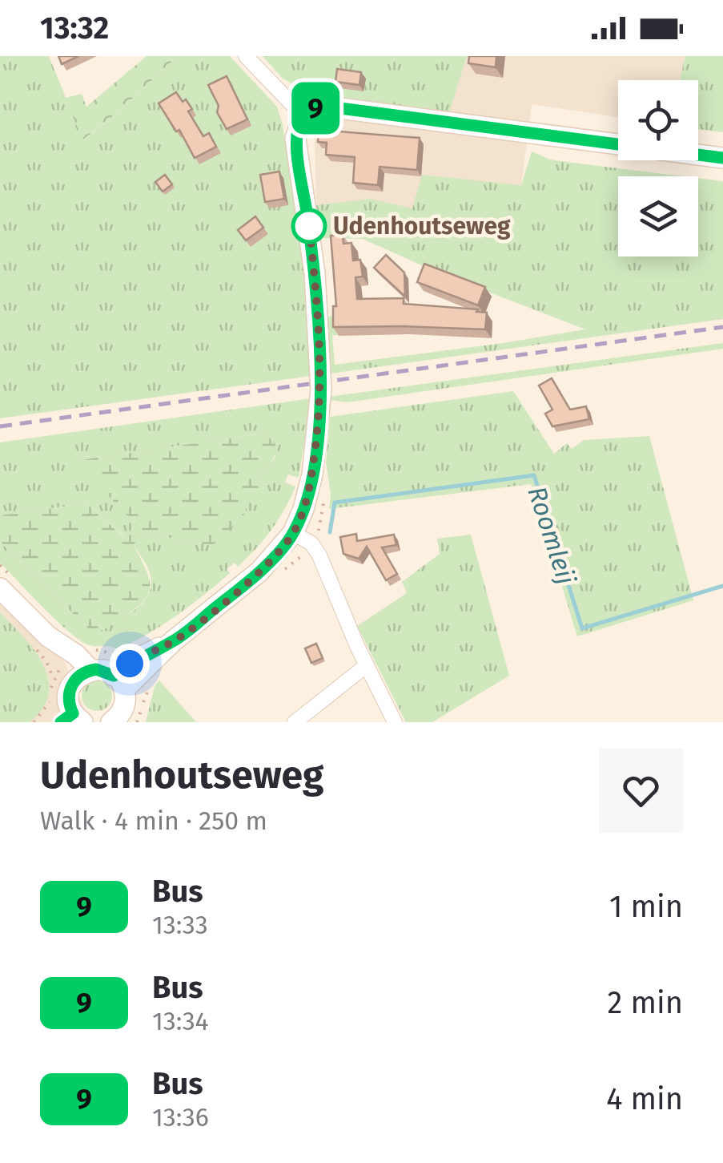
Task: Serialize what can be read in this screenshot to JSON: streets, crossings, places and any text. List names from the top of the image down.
{
  "water": ["Roomleij"],
  "places": ["Udenhoutseweg"],
  "lines": ["bus line 9"],
  "page": {
    "status": "13:32",
    "on_map": "9",
    "heading": ["Udenhoutseweg", "Walk · 4 min · 250 m"],
    "list": [
      {
        "mark": "9",
        "name": "Bus",
        "note": "13:33",
        "value": "1 min"
      },
      {
        "mark": "9",
        "name": "Bus",
        "note": "13:34",
        "value": "2 min"
      },
      {
        "mark": "9",
        "name": "Bus",
        "note": "13:36",
        "value": "4 min"
      }
    ]
  }
}
